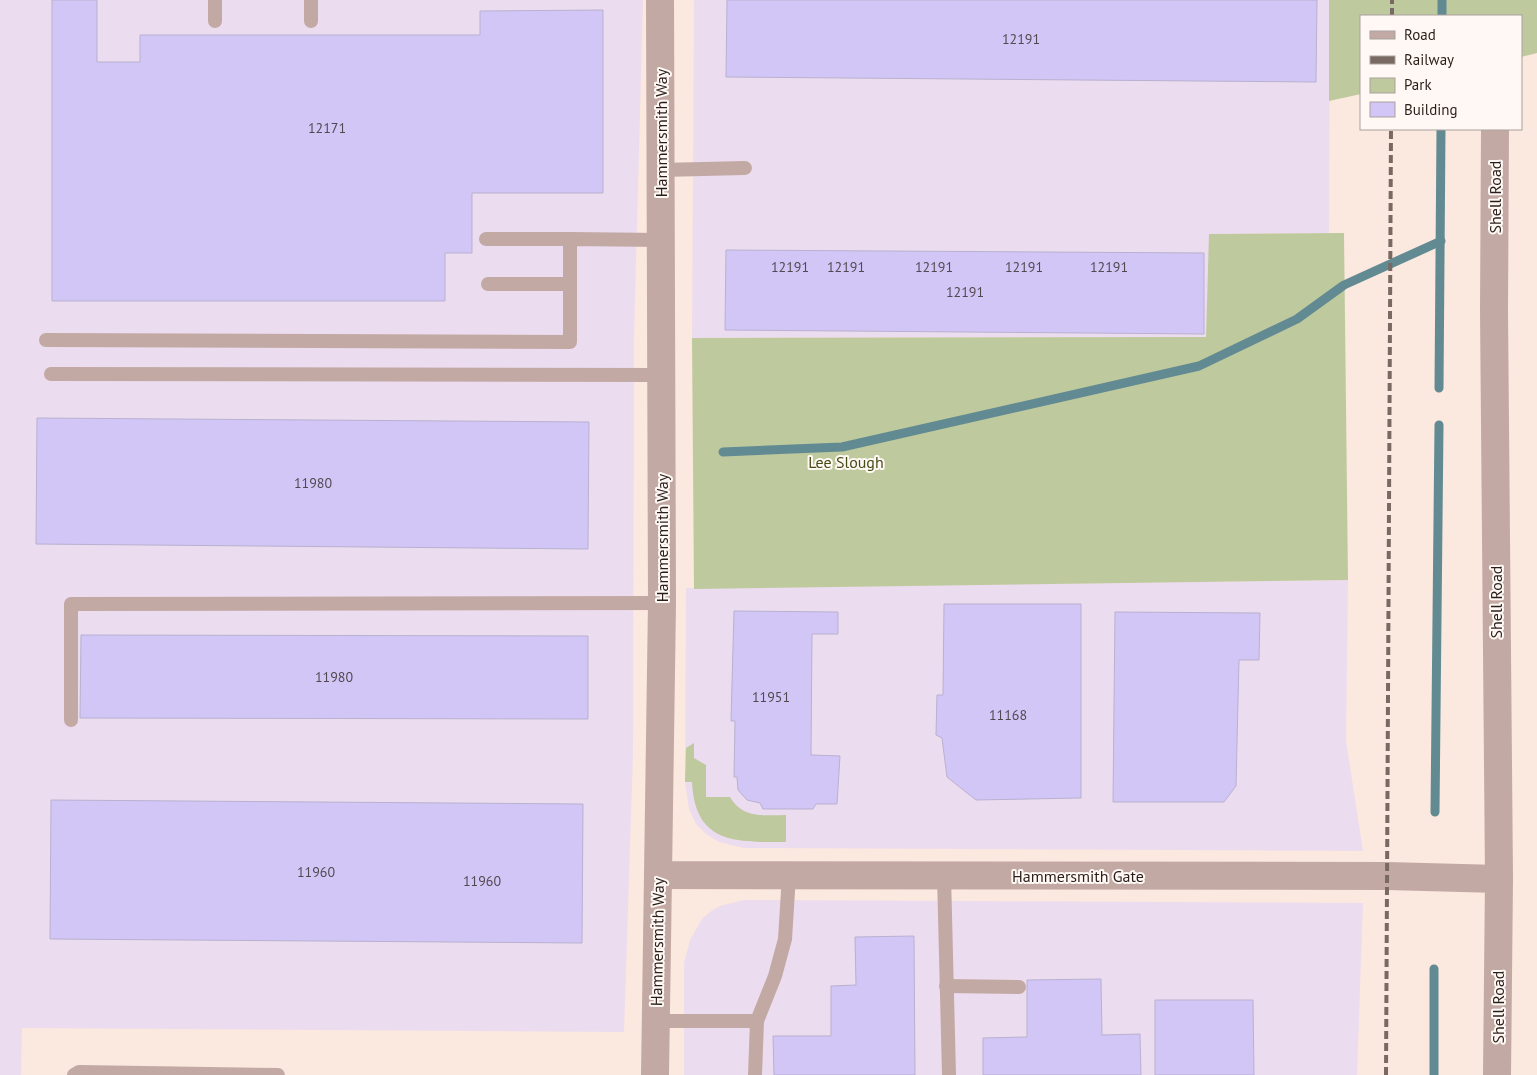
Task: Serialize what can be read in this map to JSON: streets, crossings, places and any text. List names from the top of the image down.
{
  "streets": {
    "street": ["Hammersmith Way", "Shell Road", "Hammersmith Gate"]
  },
  "crossings": [
    ["Hammersmith Way", "Hammersmith Gate"],
    ["Shell Road", "Hammersmith Gate"]
  ],
  "parks": ["Lee Slough"],
  "house_numbers": [
    "12191",
    "12171",
    "12191",
    "12191",
    "12191",
    "12191",
    "12191",
    "12191",
    "11980",
    "11980",
    "11951",
    "11168",
    "11960",
    "11960"
  ],
  "legend": [
    "Road",
    "Railway",
    "Park",
    "Building"
  ]
}
